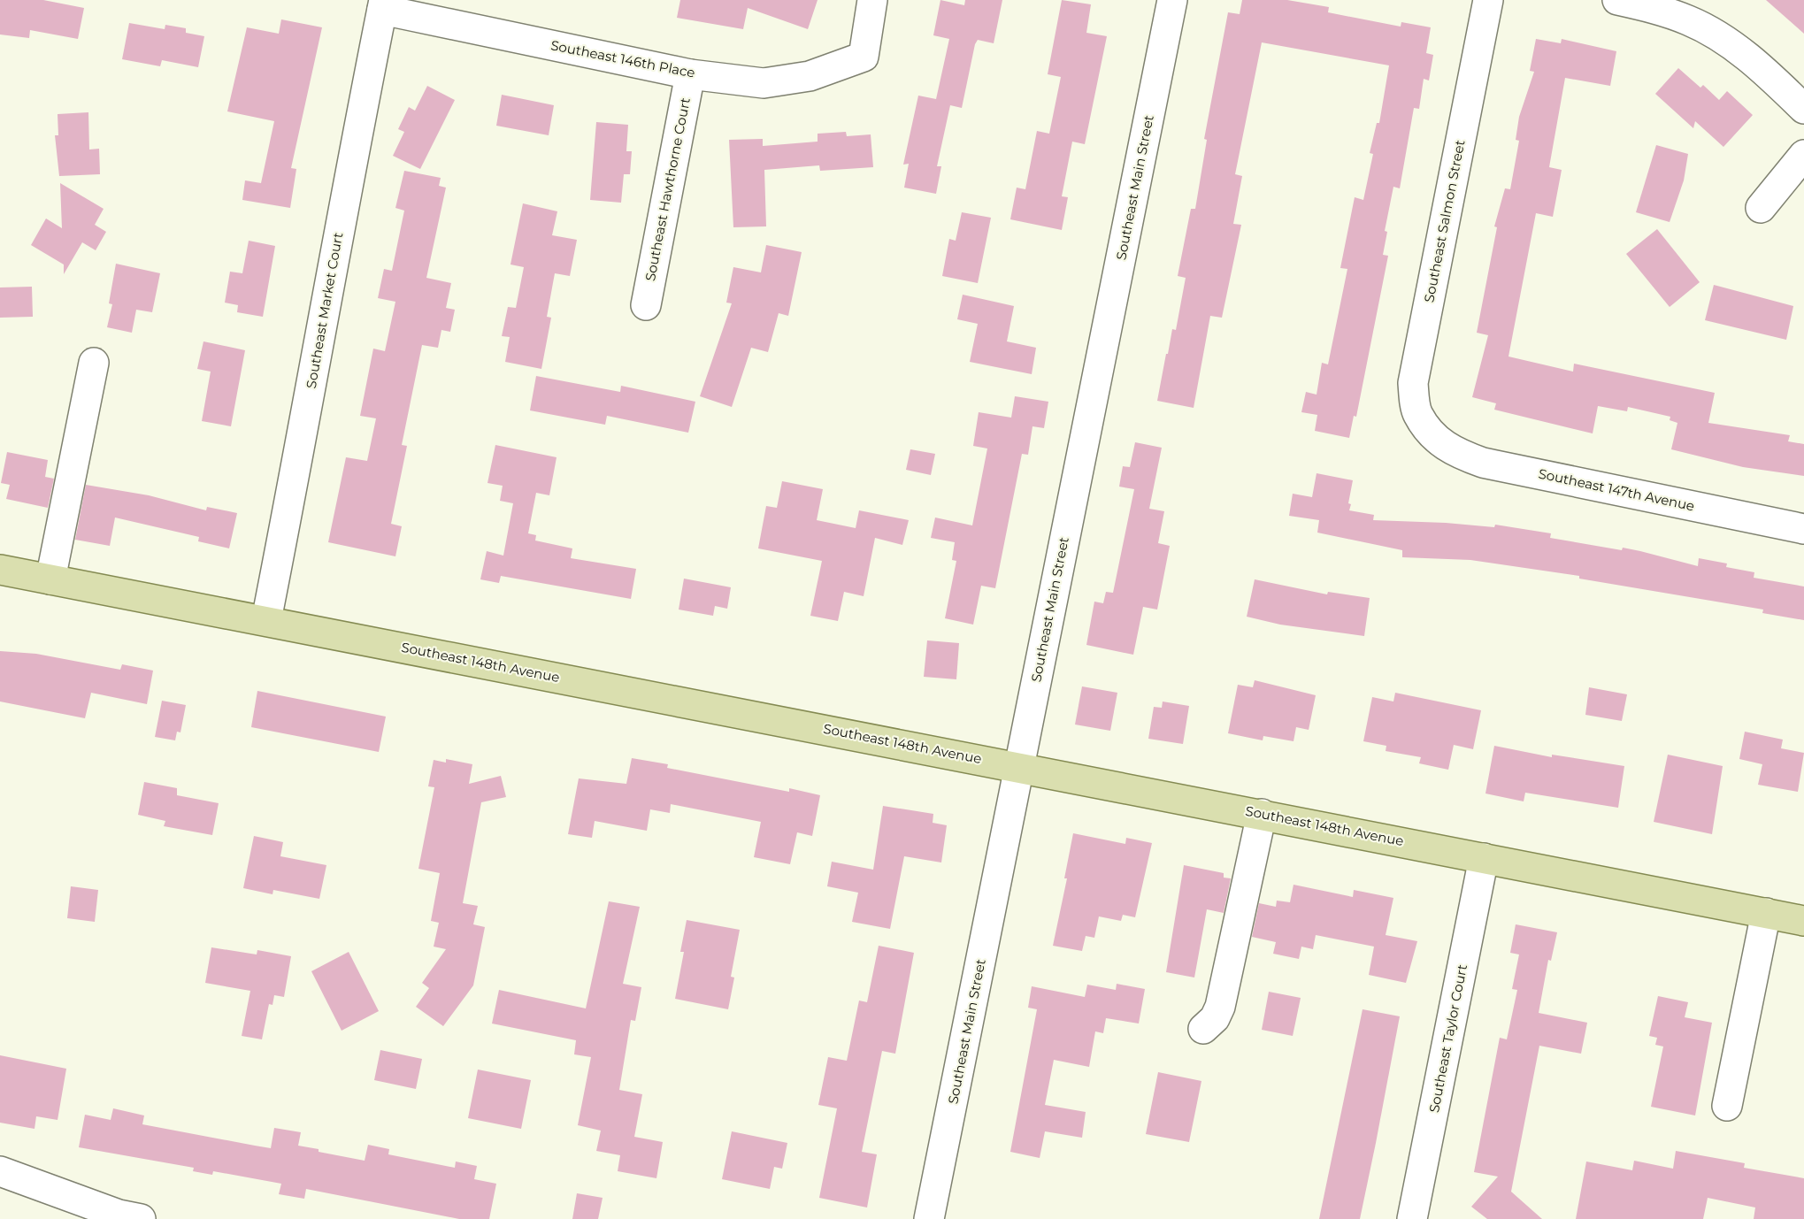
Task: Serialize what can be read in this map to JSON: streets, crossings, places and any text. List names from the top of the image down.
{
  "streets": {
    "main road": ["Southeast 148th Avenue"],
    "street": [
      "Southeast 146th Place",
      "Southeast Main Street",
      "Southeast Hawthorne Court",
      "Southeast Salmon Street",
      "Southeast Market Court",
      "Southeast 147th Avenue",
      "Southeast Taylor Court"
    ]
  },
  "crossings": [
    ["Southeast 146th Place", "Southeast Hawthorne Court"],
    ["Southeast 146th Place", "Southeast Market Court"],
    ["Southeast Main Street", "Southeast 148th Avenue"],
    ["Southeast Salmon Street", "Southeast 147th Avenue"],
    ["Southeast Market Court", "Southeast 148th Avenue"],
    ["Southeast 148th Avenue", "Southeast Taylor Court"]
  ]
}
